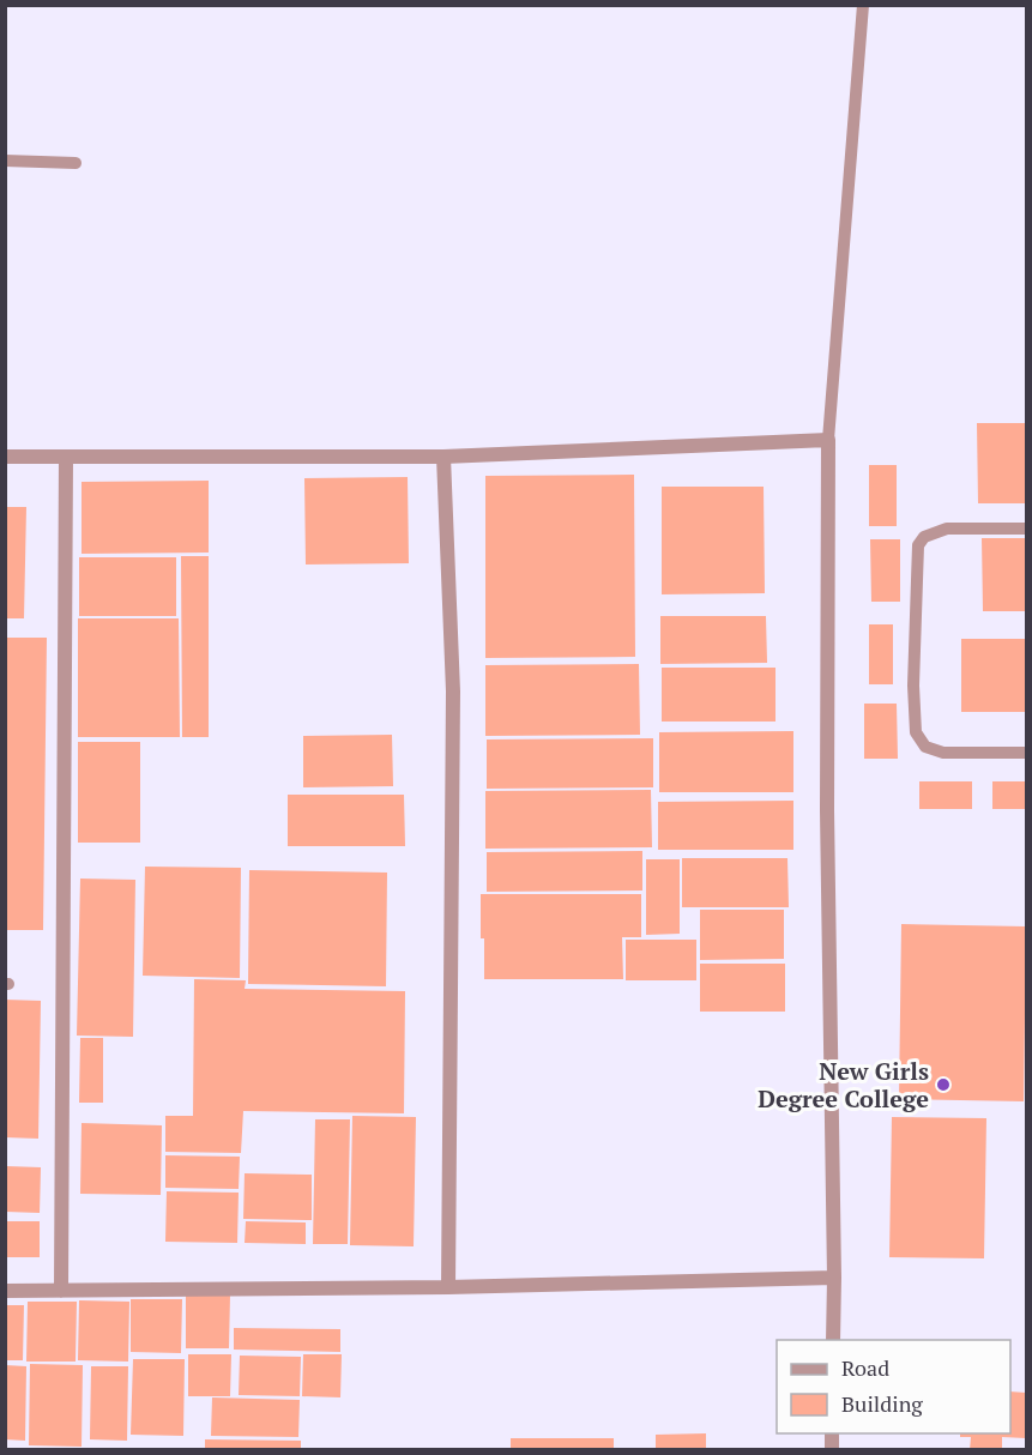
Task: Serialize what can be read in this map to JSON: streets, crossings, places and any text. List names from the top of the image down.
{
  "places": ["New Girls Degree College"],
  "legend": ["Road", "Building"]
}
